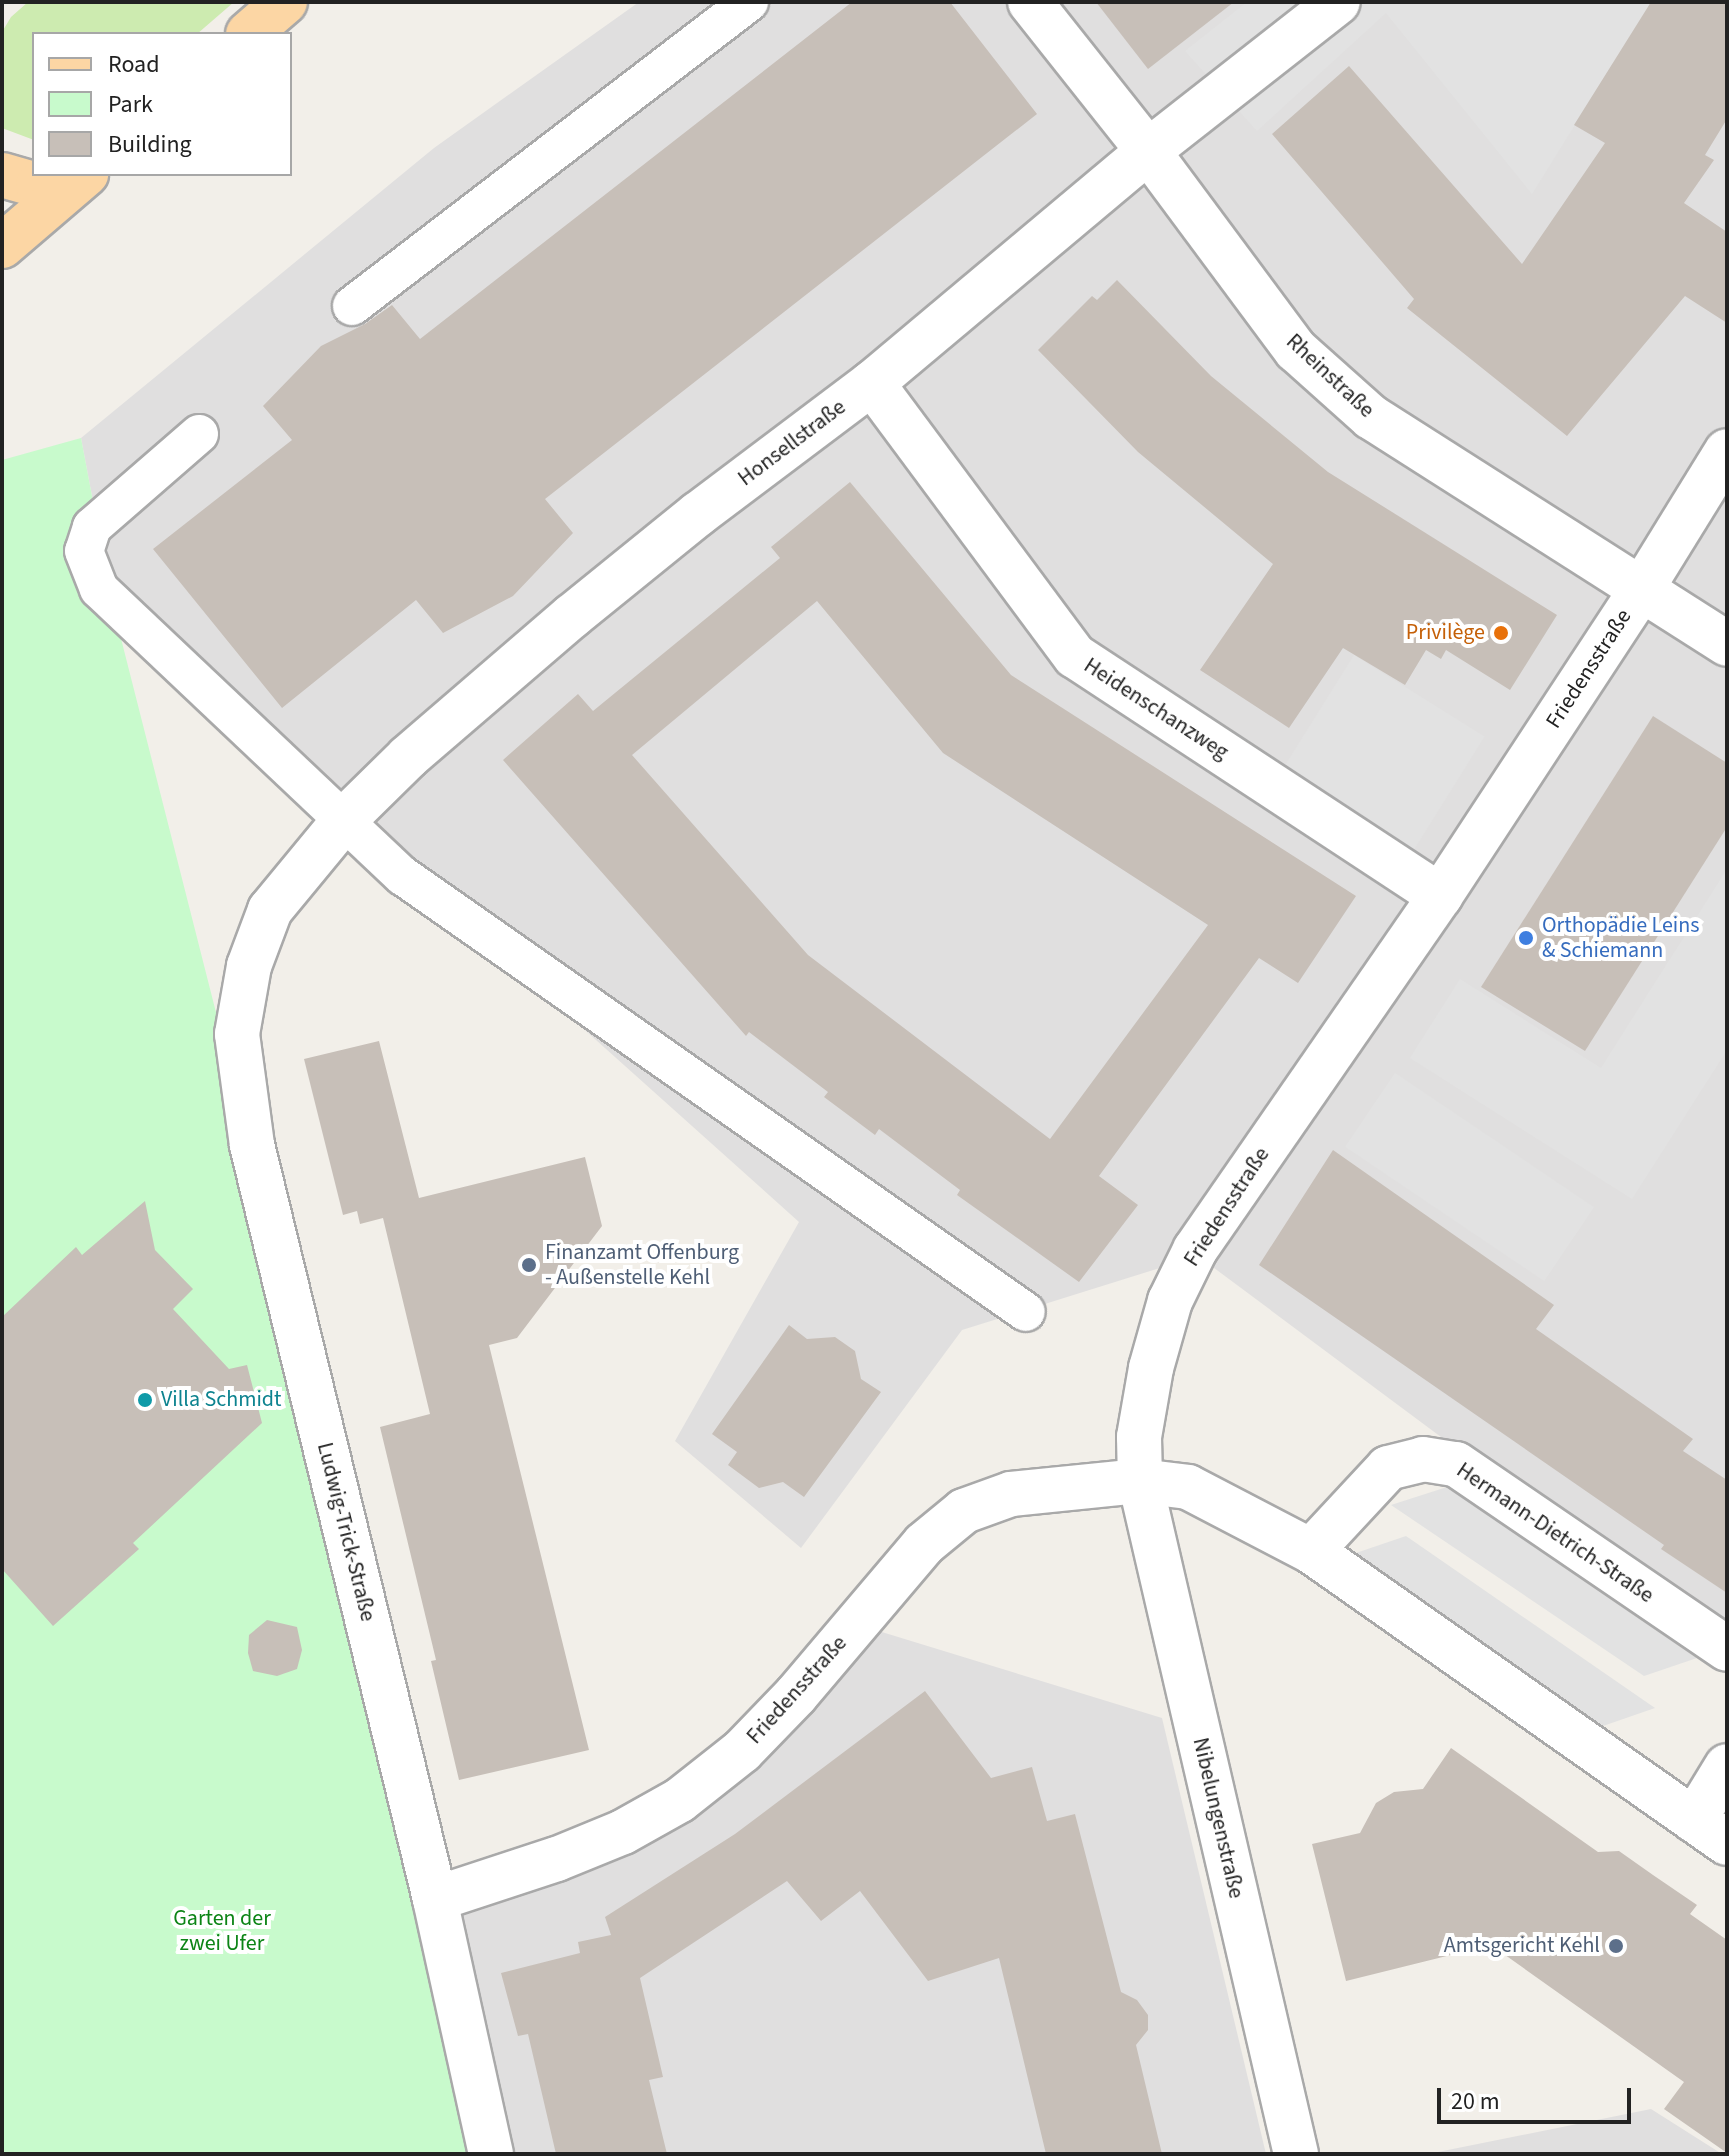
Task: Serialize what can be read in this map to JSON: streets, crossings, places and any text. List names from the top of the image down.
{
  "streets": {
    "street": [
      "Rheinstraße",
      "Honsellstraße",
      "Friedensstraße",
      "Heidenschanzweg",
      "Ludwig-Trick-Straße",
      "Hermann-Dietrich-Straße",
      "Nibelungenstraße"
    ]
  },
  "crossings": [
    ["Rheinstraße", "Honsellstraße"],
    ["Rheinstraße", "Friedensstraße"],
    ["Honsellstraße", "Heidenschanzweg"],
    ["Honsellstraße", "Ludwig-Trick-Straße"],
    ["Friedensstraße", "Heidenschanzweg"],
    ["Friedensstraße", "Ludwig-Trick-Straße"],
    ["Friedensstraße", "Nibelungenstraße"]
  ],
  "parks": ["Garten der zwei Ufer"],
  "places": [
    "Privilège",
    "Orthopädie Leins & Schiemann",
    "Finanzamt Offenburg - Außenstelle Kehl",
    "Villa Schmidt",
    "Amtsgericht Kehl"
  ],
  "legend": ["Road", "Park", "Building"],
  "scale_bar": "20 m"
}
